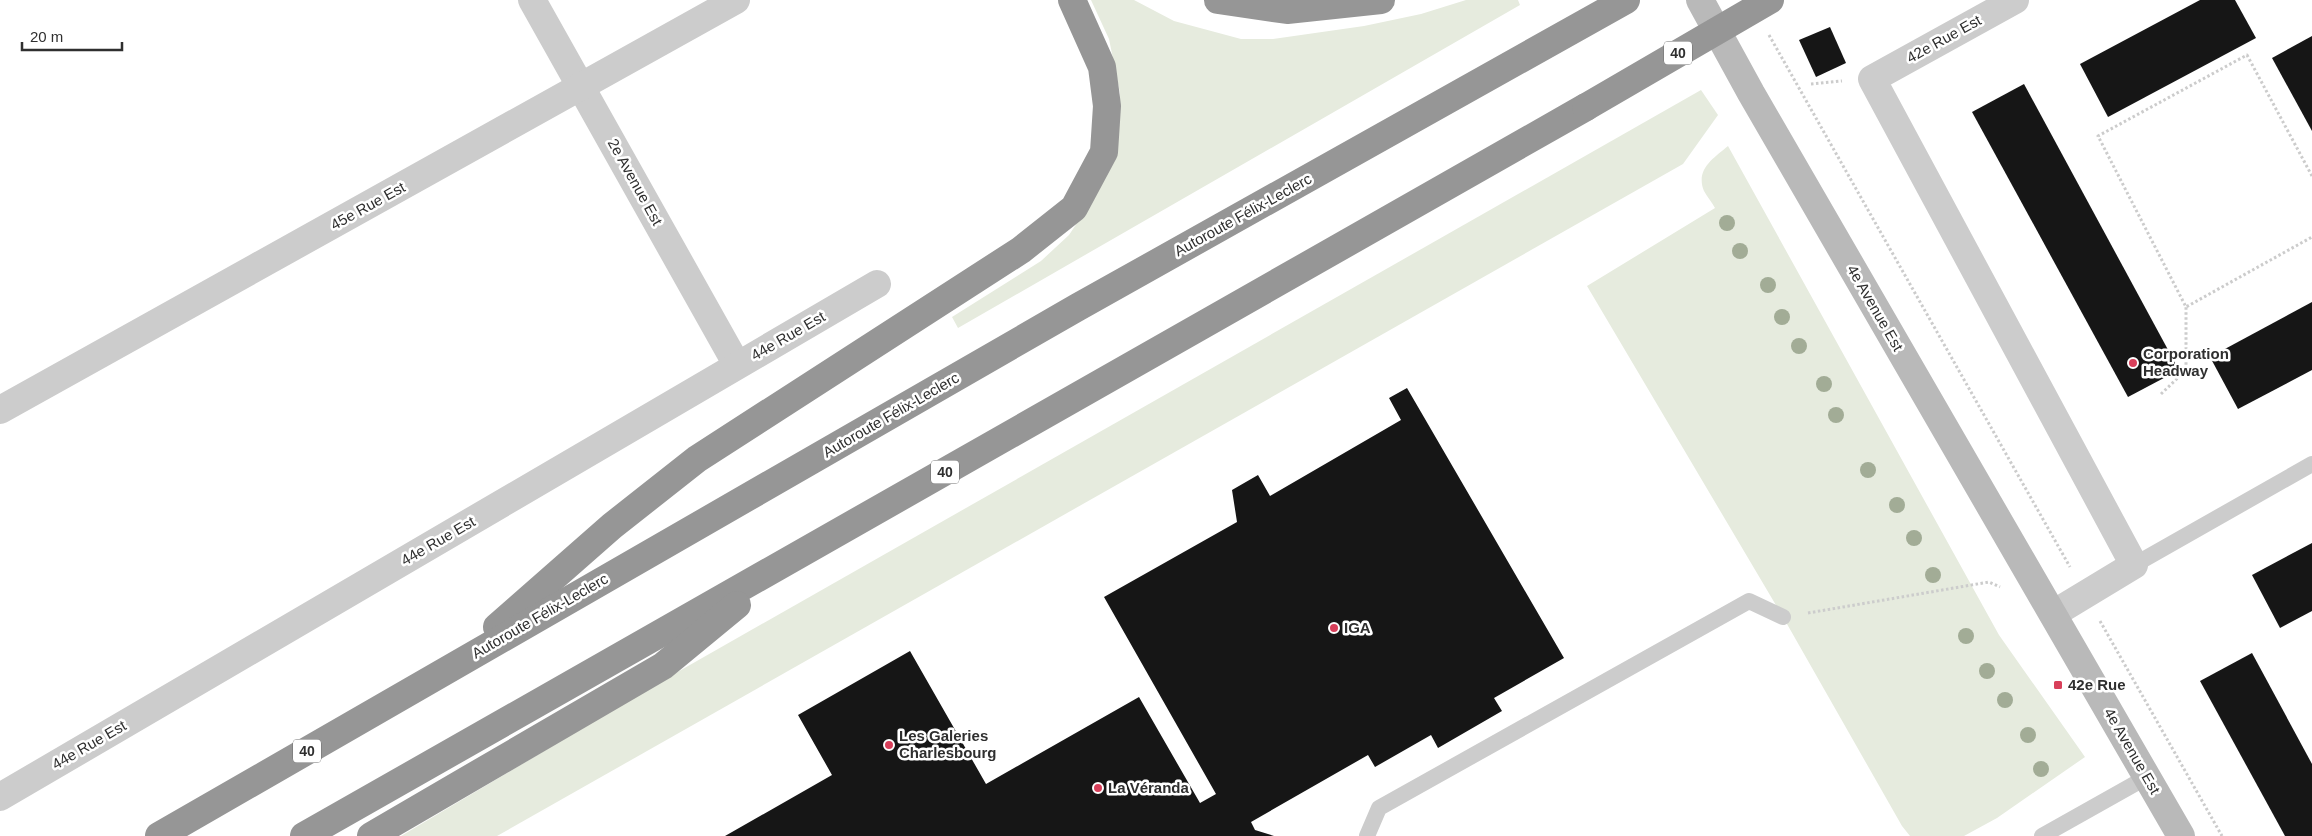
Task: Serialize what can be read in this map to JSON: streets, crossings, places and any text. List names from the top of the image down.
{
  "streets": {
    "highway": ["40", "Autoroute Félix-Leclerc"],
    "street": [
      "42e Rue Est",
      "2e Avenue Est",
      "45e Rue Est",
      "4e Avenue Est",
      "44e Rue Est"
    ]
  },
  "crossings": [
    ["2e Avenue Est", "45e Rue Est"],
    ["2e Avenue Est", "44e Rue Est"]
  ],
  "places": {
    "other": [
      "Corporation Headway",
      "IGA",
      "Les Galeries Charlesbourg",
      "La Véranda"
    ],
    "transit": ["42e Rue"]
  },
  "scale_bar": "20 m"
}
